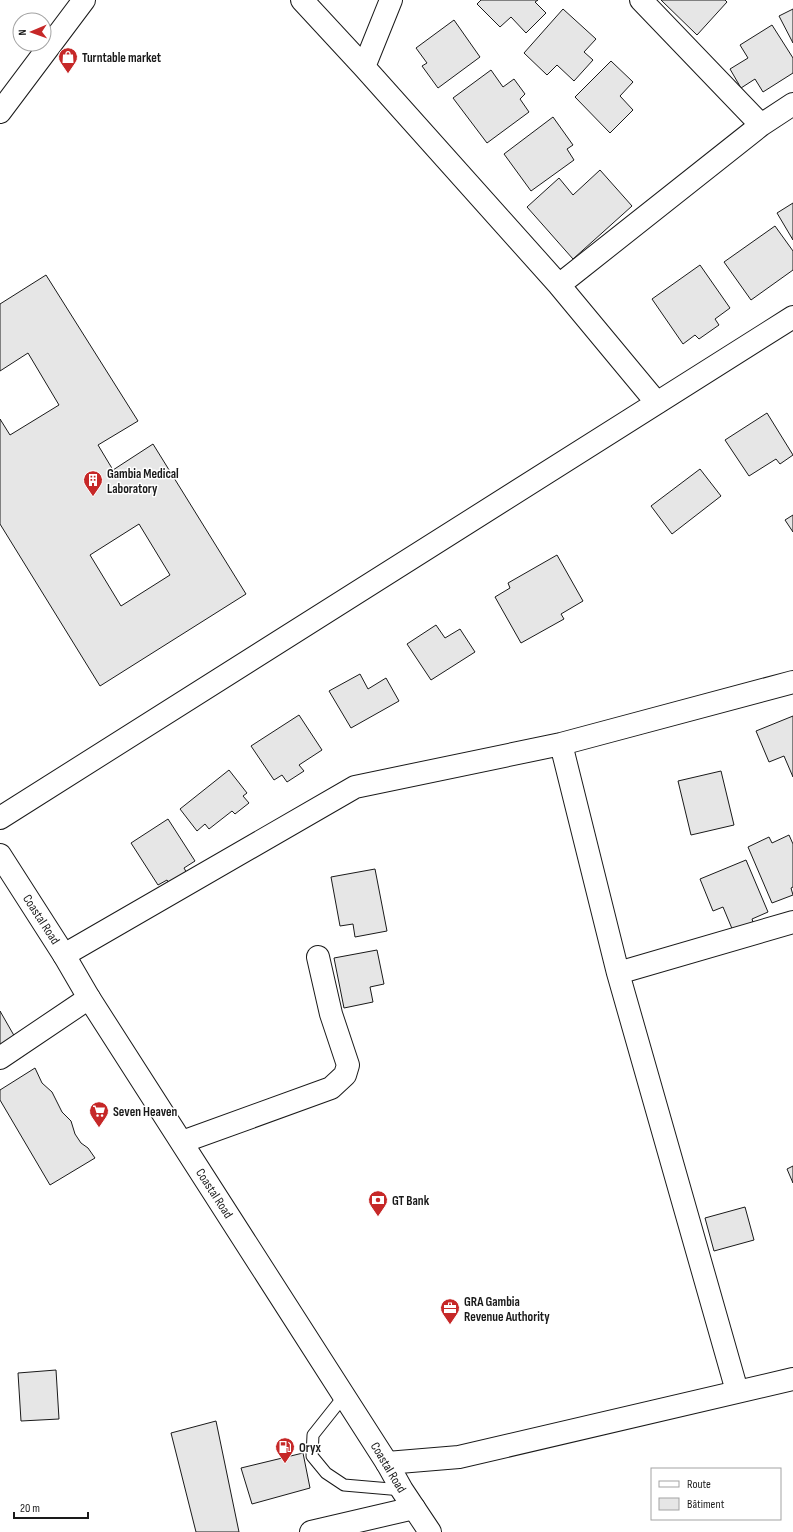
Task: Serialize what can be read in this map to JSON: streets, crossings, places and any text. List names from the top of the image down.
{
  "streets": {
    "street": ["Coastal Road"]
  },
  "places": {
    "shop": ["Turntable market"],
    "building": ["Gambia Medical Laboratory"],
    "supermarket": ["Seven Heaven"],
    "bank": ["GT Bank"],
    "office": ["GRA Gambia Revenue Authority"],
    "fuel station": ["Oryx"]
  },
  "legend": ["Route", "Bâtiment"],
  "scale_bar": "20 m",
  "north": "left"
}
